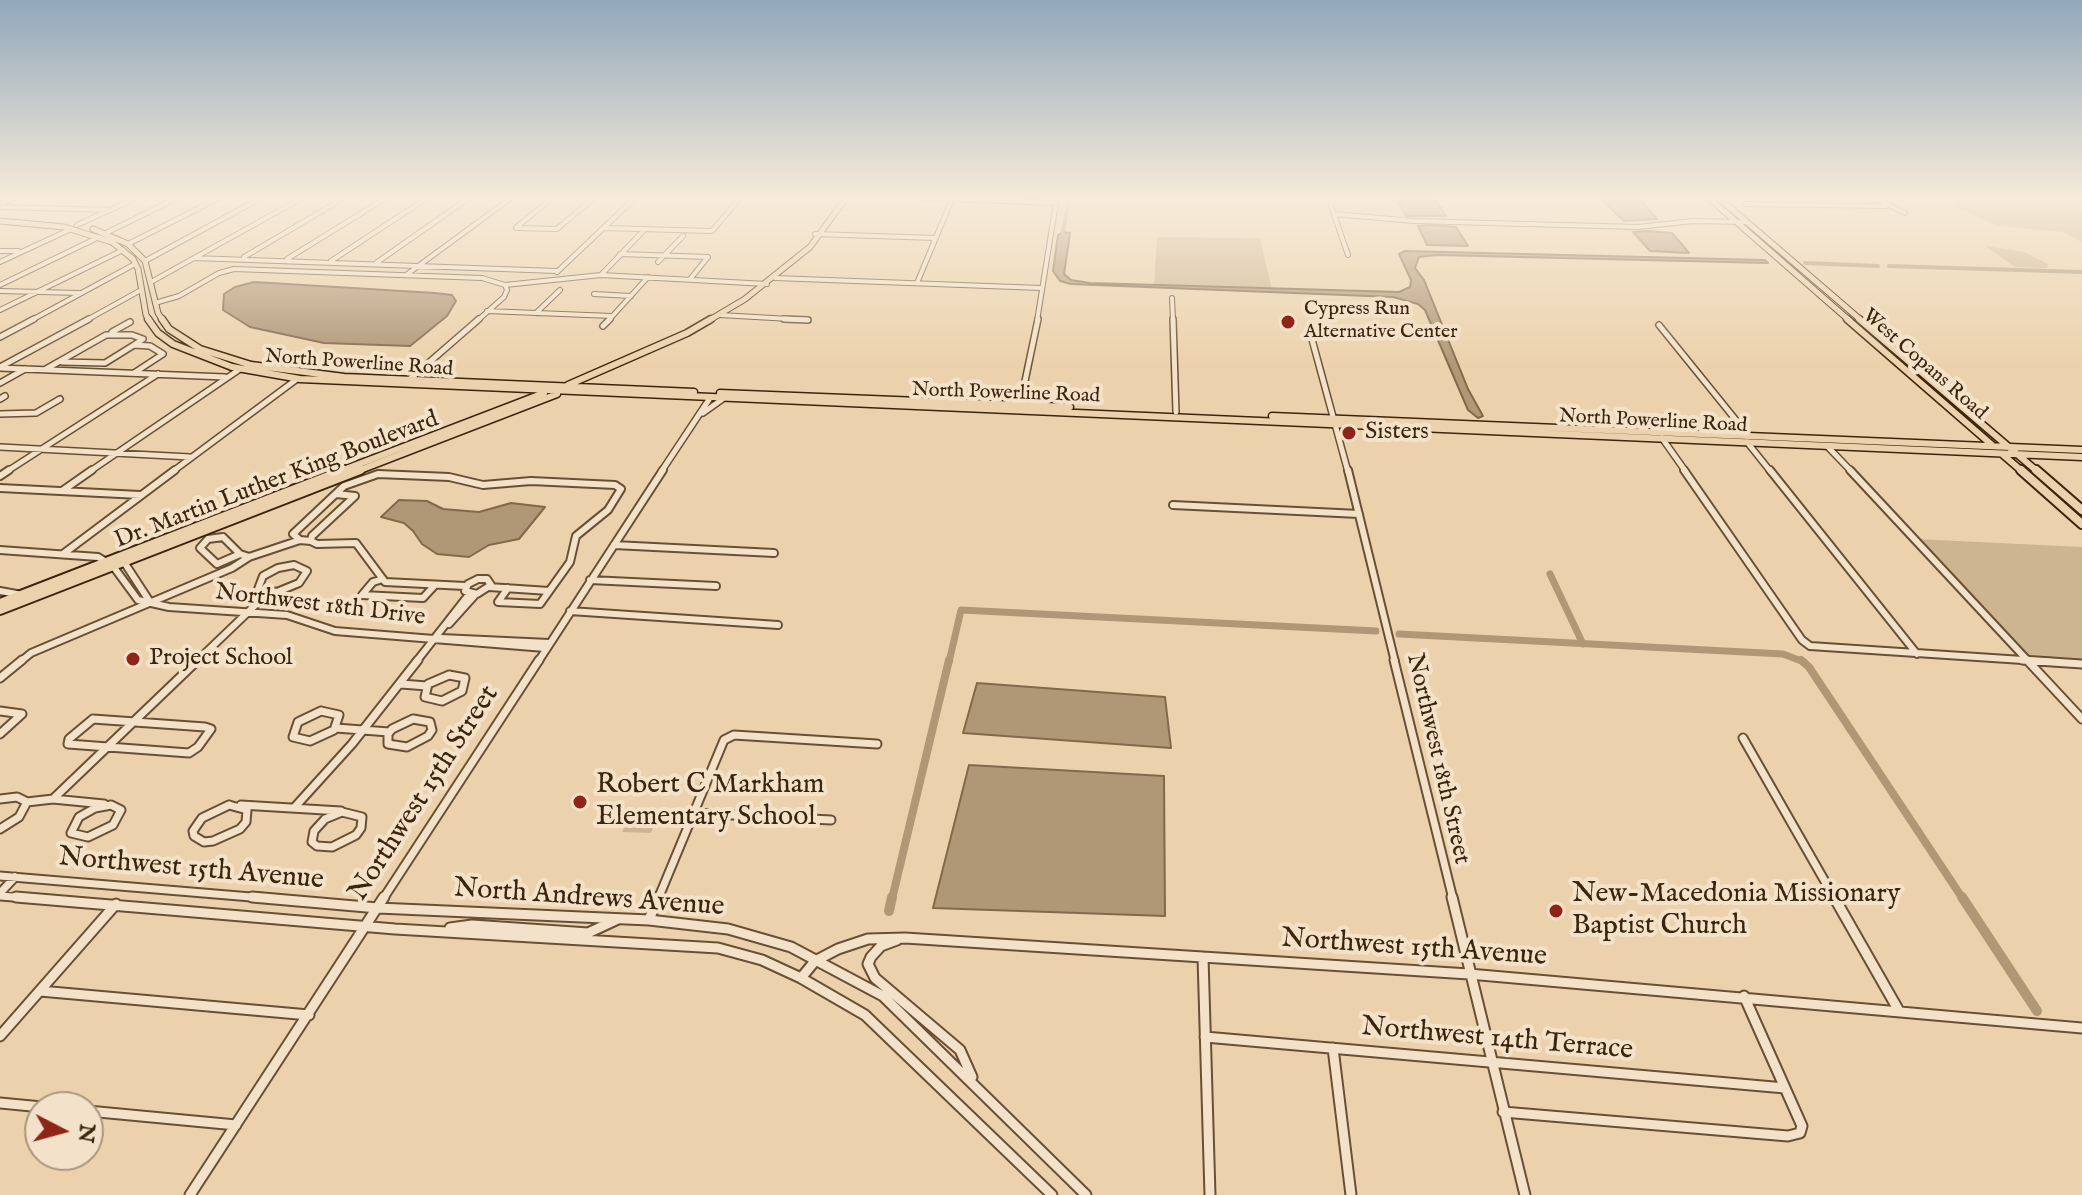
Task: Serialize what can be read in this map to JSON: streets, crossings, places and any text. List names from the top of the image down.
{
  "streets": {
    "main road": ["North Powerline Road", "West Copans Road", "Dr. Martin Luther King Boulevard"],
    "street": [
      "Northwest 18th Drive",
      "Northwest 18th Street",
      "Northwest 15th Street",
      "Northwest 15th Avenue",
      "North Andrews Avenue",
      "Northwest 14th Terrace"
    ]
  },
  "crossings": [
    ["North Powerline Road", "West Copans Road"],
    ["North Powerline Road", "Dr. Martin Luther King Boulevard"],
    ["North Powerline Road", "Northwest 18th Street"],
    ["North Powerline Road", "Northwest 15th Street"],
    ["Northwest 18th Drive", "Northwest 15th Street"],
    ["Northwest 18th Street", "Northwest 15th Avenue"],
    ["Northwest 18th Street", "Northwest 14th Terrace"],
    ["Northwest 15th Street", "Northwest 15th Avenue"],
    ["Northwest 15th Street", "North Andrews Avenue"],
    ["Northwest 15th Avenue", "North Andrews Avenue"]
  ],
  "places": [
    "Cypress Run Alternative Center",
    "Sisters",
    "Project School",
    "Robert C Markham Elementary School",
    "New-Macedonia Missionary Baptist Church"
  ],
  "north": "right"
}
